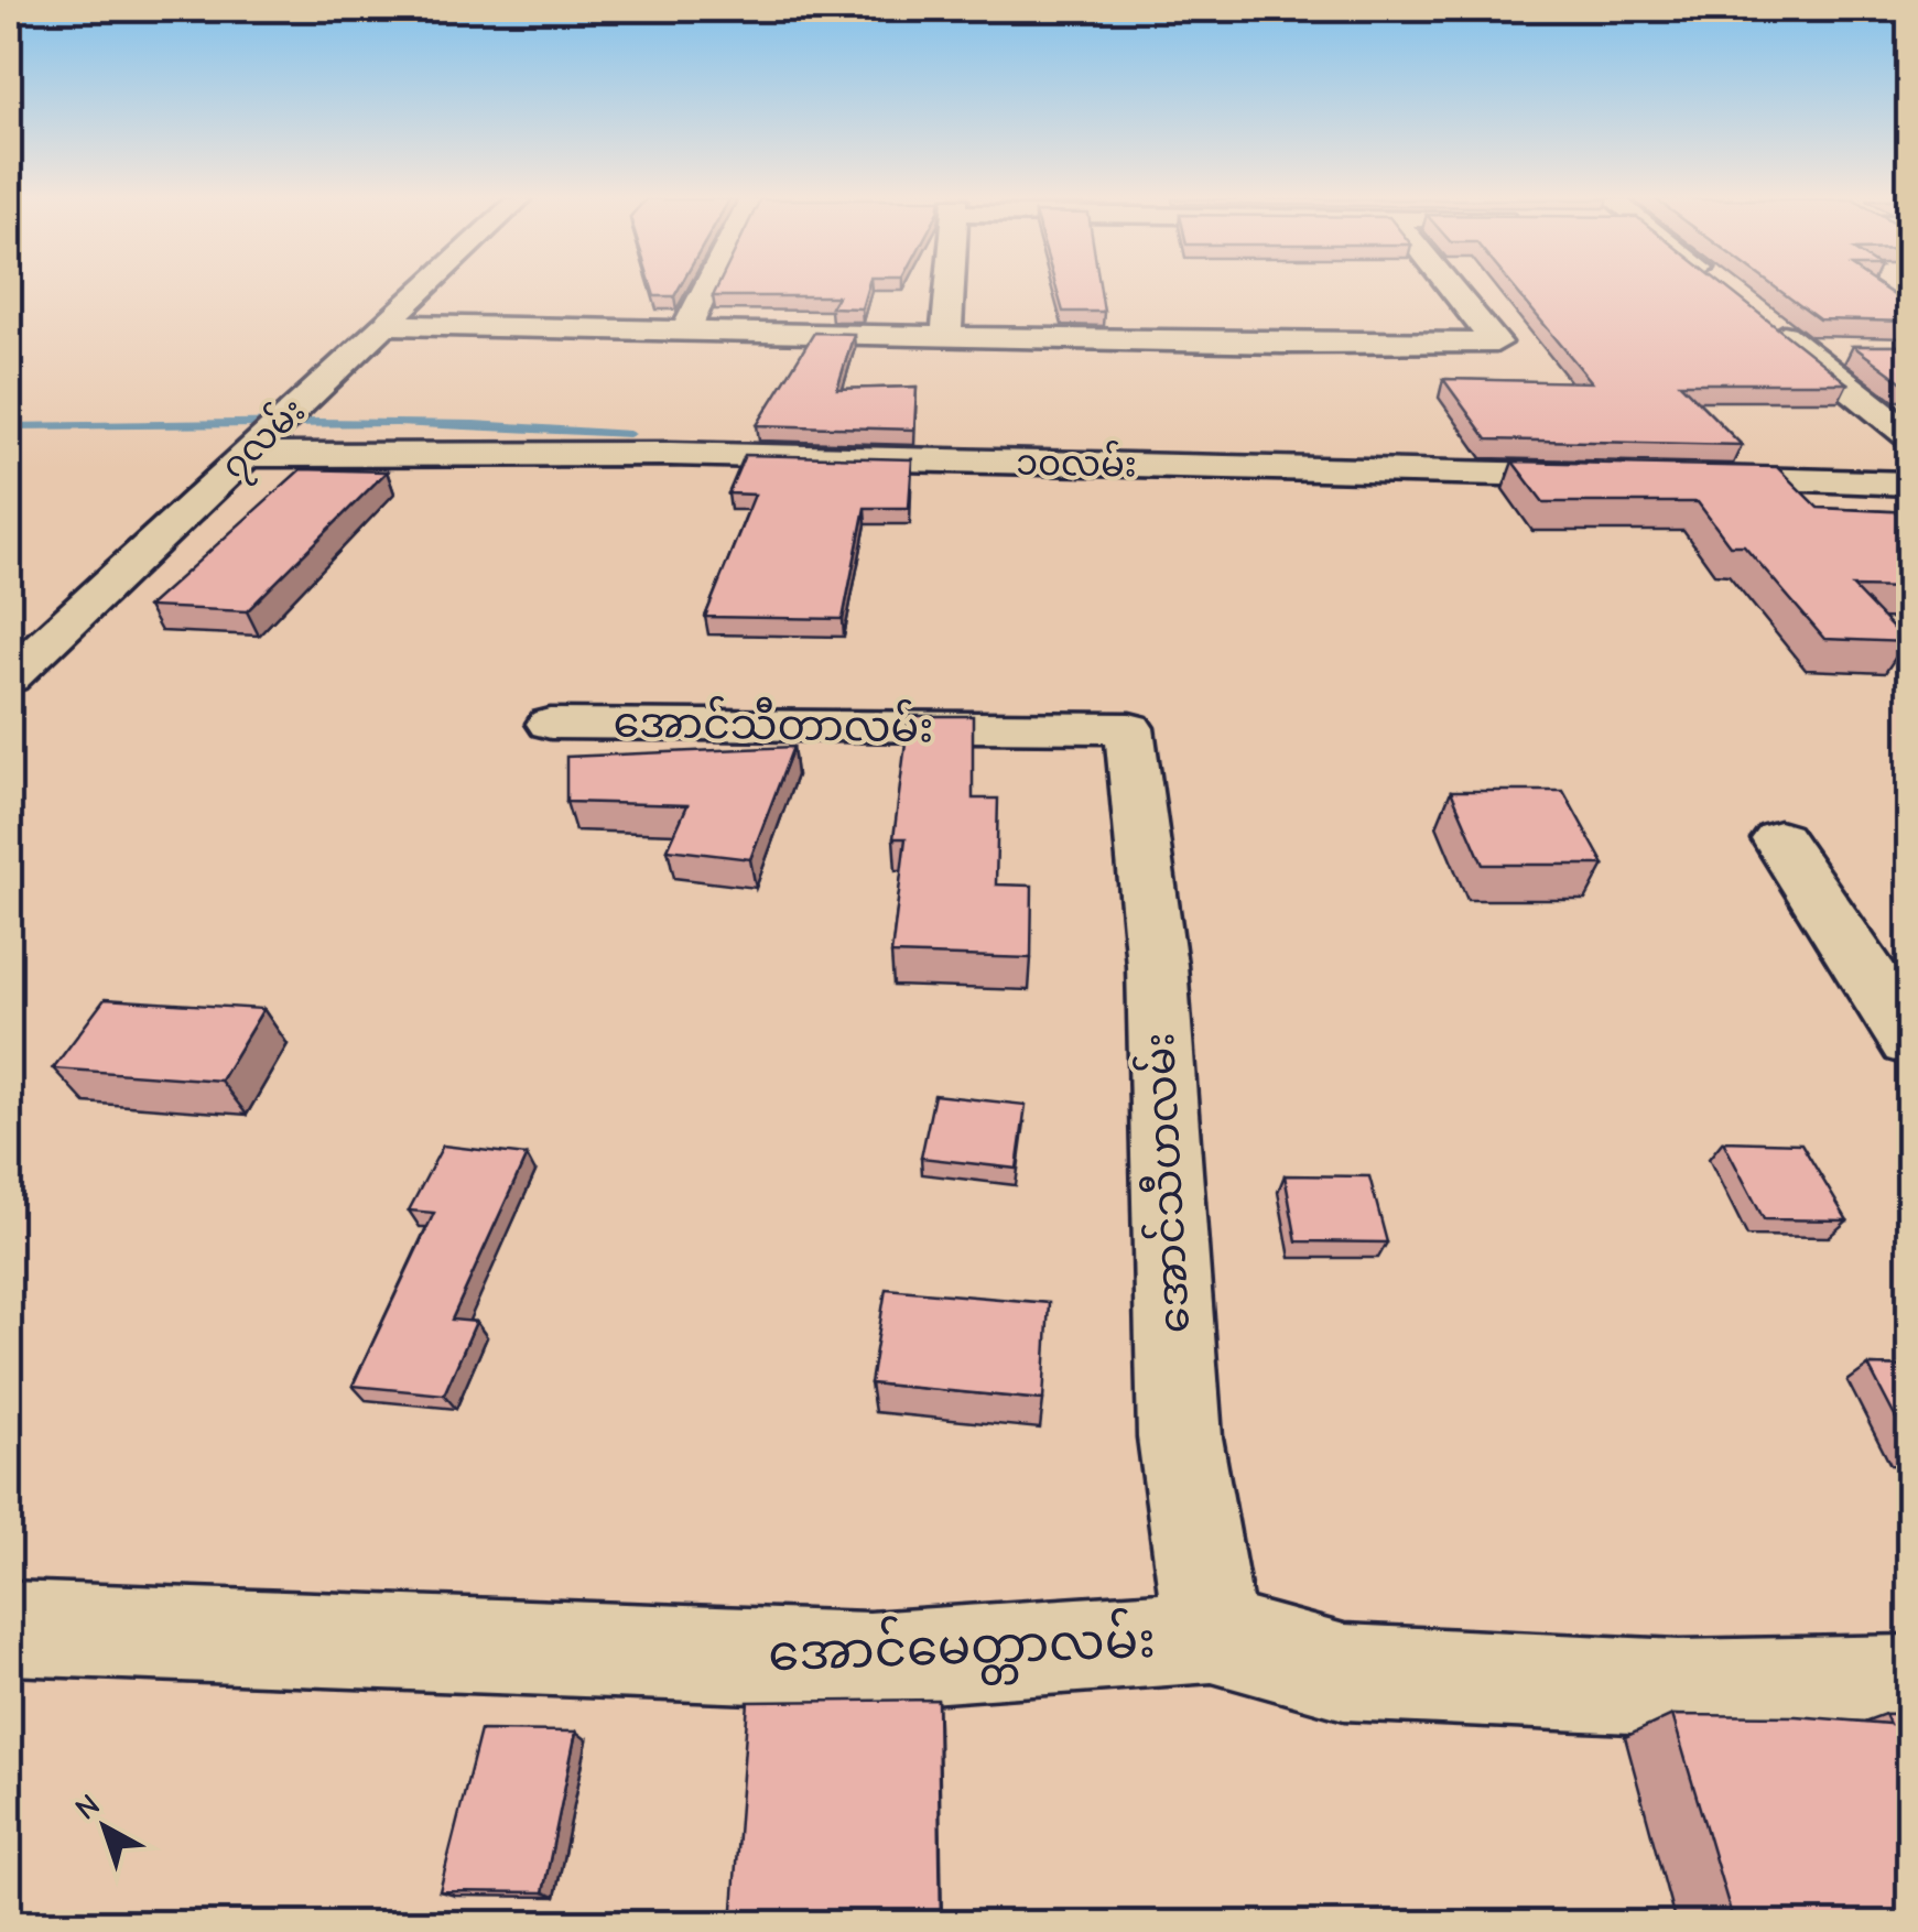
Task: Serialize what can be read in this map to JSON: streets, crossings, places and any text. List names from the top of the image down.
{
  "streets": {
    "street": [
      "၇လမ်း",
      "၁၀လမ်း",
      "အောင်သီတာလမ်း",
      "အောင်သီဟလမ်း",
      "အောင်မေတ္တာလမ်း"
    ]
  },
  "crossings": [
    ["၇လမ်း", "၁၀လမ်း"],
    ["အောင်သီတာလမ်း", "အောင်သီဟလမ်း"],
    ["အောင်သီဟလမ်း", "အောင်မေတ္တာလမ်း"]
  ],
  "north": "top left"
}
